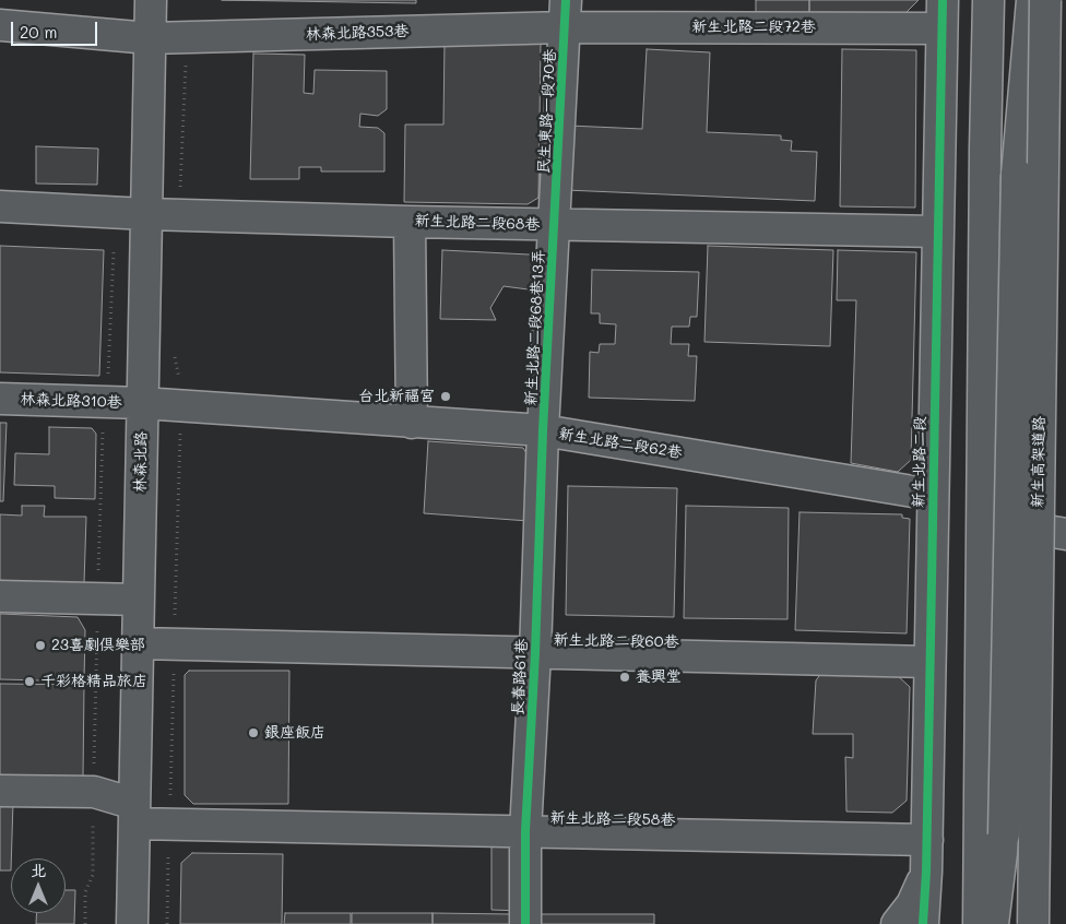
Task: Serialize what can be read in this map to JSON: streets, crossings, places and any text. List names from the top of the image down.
{
  "streets": {
    "main road": [
      "新生北路二段72巷",
      "林森北路353巷",
      "民生東路一段70巷",
      "新生北路二段68巷",
      "新生北路二段68巷13弄",
      "林森北路310巷",
      "新生北路二段62巷",
      "林森北路",
      "新生北路二段",
      "新生高架道路",
      "新生北路二段60巷",
      "長春路61巷",
      "新生北路二段58巷"
    ]
  },
  "crossings": [
    ["新生北路二段72巷", "林森北路353巷"],
    ["新生北路二段72巷", "民生東路一段70巷"],
    ["新生北路二段72巷", "新生北路二段"],
    ["林森北路353巷", "民生東路一段70巷"],
    ["林森北路353巷", "林森北路"],
    ["民生東路一段70巷", "新生北路二段68巷"],
    ["民生東路一段70巷", "新生北路二段68巷13弄"],
    ["新生北路二段68巷", "新生北路二段68巷13弄"],
    ["新生北路二段68巷", "林森北路"],
    ["新生北路二段68巷", "新生北路二段"],
    ["新生北路二段68巷13弄", "新生北路二段62巷"],
    ["新生北路二段68巷13弄", "長春路61巷"],
    ["林森北路310巷", "新生北路二段62巷"],
    ["林森北路310巷", "林森北路"],
    ["新生北路二段62巷", "林森北路"],
    ["新生北路二段62巷", "新生北路二段"],
    ["新生北路二段62巷", "長春路61巷"],
    ["林森北路", "新生北路二段60巷"],
    ["林森北路", "新生北路二段58巷"],
    ["新生北路二段", "新生北路二段60巷"],
    ["新生北路二段", "新生北路二段58巷"],
    ["新生北路二段60巷", "長春路61巷"],
    ["長春路61巷", "新生北路二段58巷"]
  ],
  "places": [
    "台北新福宮",
    "23喜劇俱樂部",
    "養興堂",
    "千彩格精品旅店",
    "銀座飯店"
  ],
  "scale_bar": "20 m",
  "north": "top"
}
